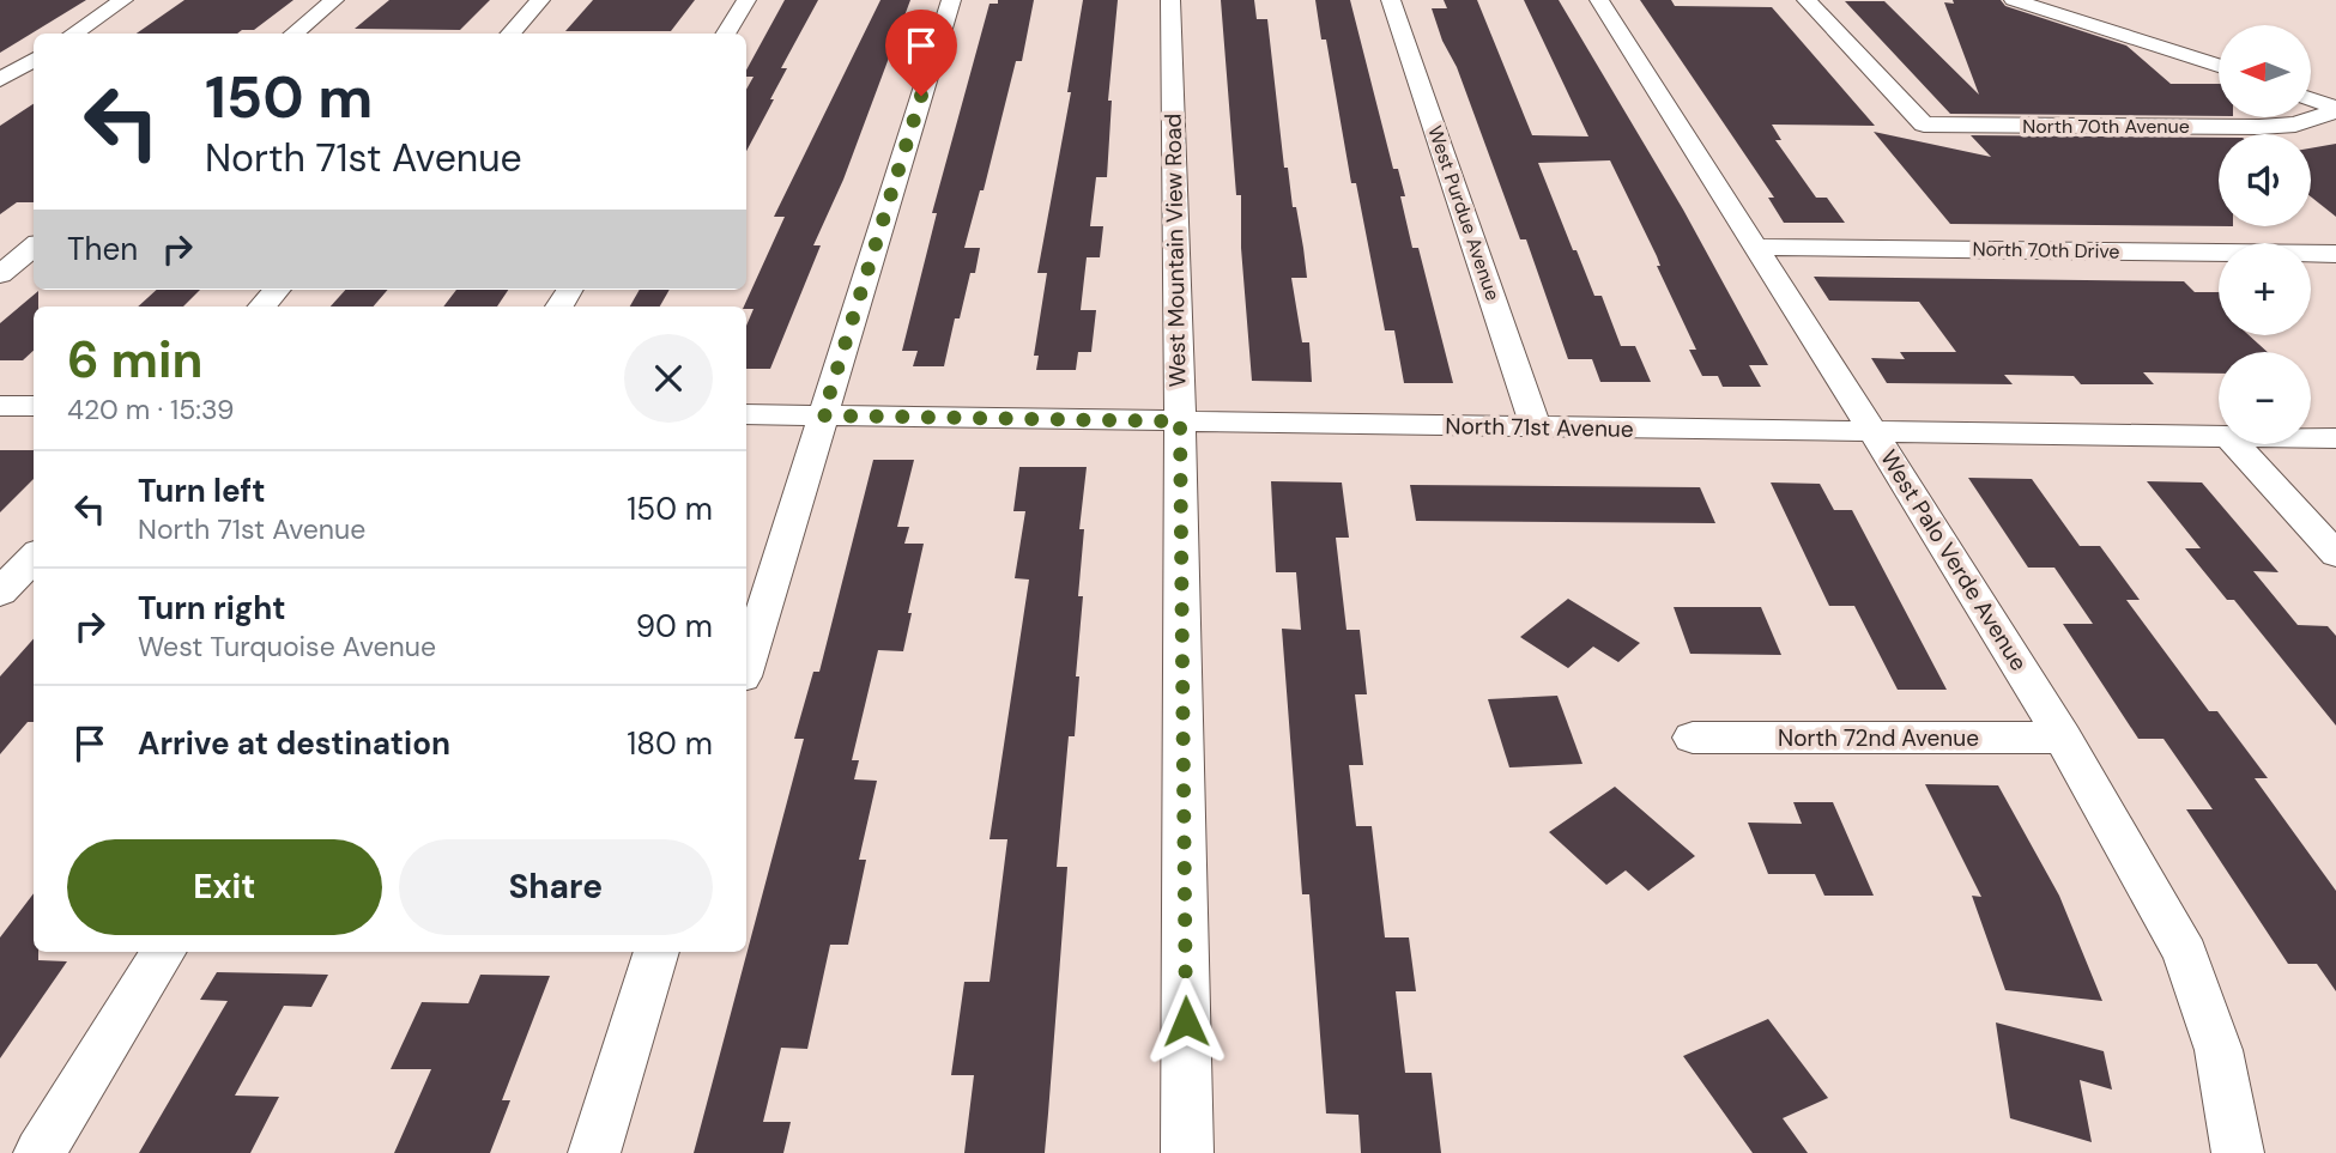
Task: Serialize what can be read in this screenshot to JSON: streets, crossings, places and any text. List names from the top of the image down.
{
  "streets": {
    "street": [
      "North 70th Avenue",
      "West Purdue Avenue",
      "West Mountain View Road",
      "North 70th Drive",
      "North 71st Avenue",
      "West Palo Verde Avenue",
      "North 72nd Avenue"
    ]
  },
  "crossings": [
    ["West Purdue Avenue", "North 71st Avenue"],
    ["West Mountain View Road", "North 71st Avenue"],
    ["North 70th Drive", "West Palo Verde Avenue"],
    ["North 71st Avenue", "West Palo Verde Avenue"],
    ["West Palo Verde Avenue", "North 72nd Avenue"]
  ],
  "north": "left",
  "page": {
    "map_buttons": ["+", "−"],
    "turn": ["150 m", "North 71st Avenue"],
    "then": "Then",
    "heading": ["6 min", "420 m · 15:39"],
    "list": [
      {
        "name": "Turn left",
        "note": "North 71st Avenue",
        "value": "150 m"
      },
      {
        "name": "Turn right",
        "note": "West Turquoise Avenue",
        "value": "90 m"
      },
      {
        "name": "Arrive at destination",
        "value": "180 m"
      }
    ],
    "buttons": ["Exit", "Share"]
  }
}
